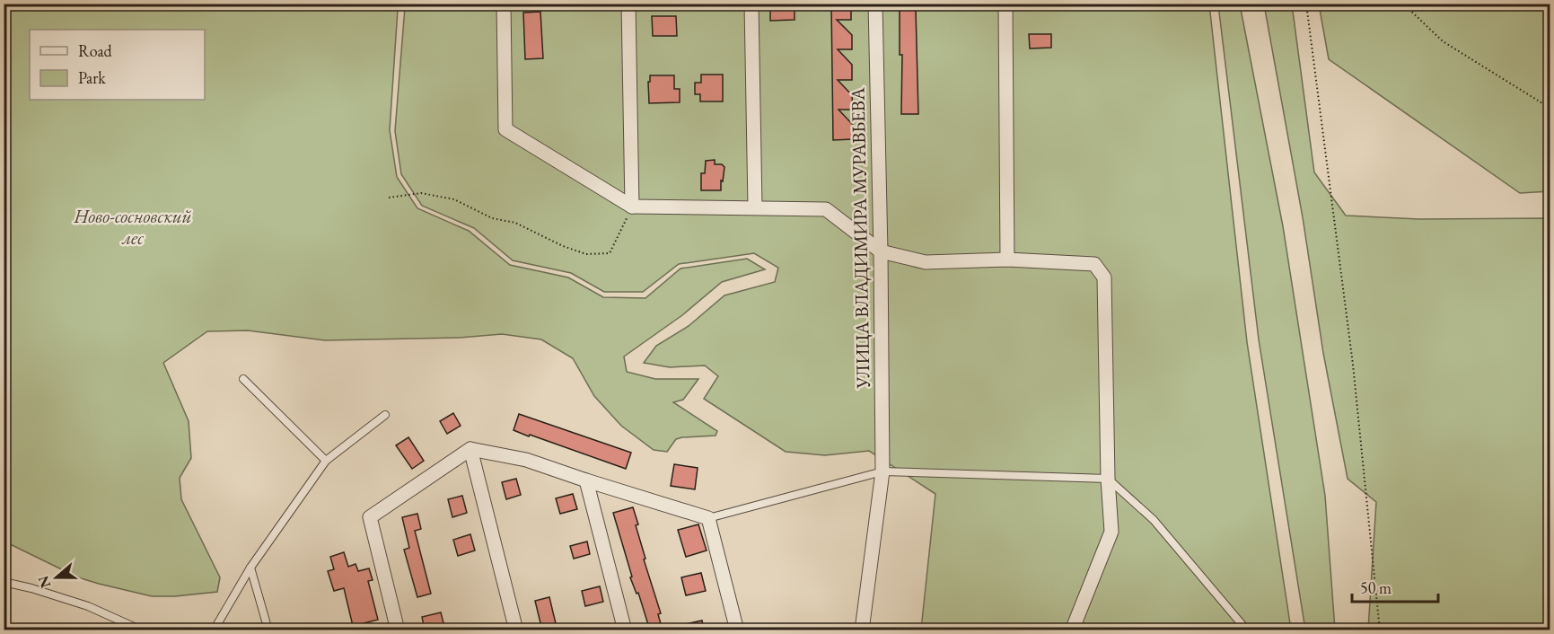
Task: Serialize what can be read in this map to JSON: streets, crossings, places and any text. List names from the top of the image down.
{
  "streets": {
    "street": ["УЛИЦА ВЛАДИМИРА МУРАВЬЕВА"]
  },
  "parks": ["Ново-сосновский лес"],
  "legend": ["Road", "Park"],
  "scale_bar": "50 m",
  "north": "left"
}
